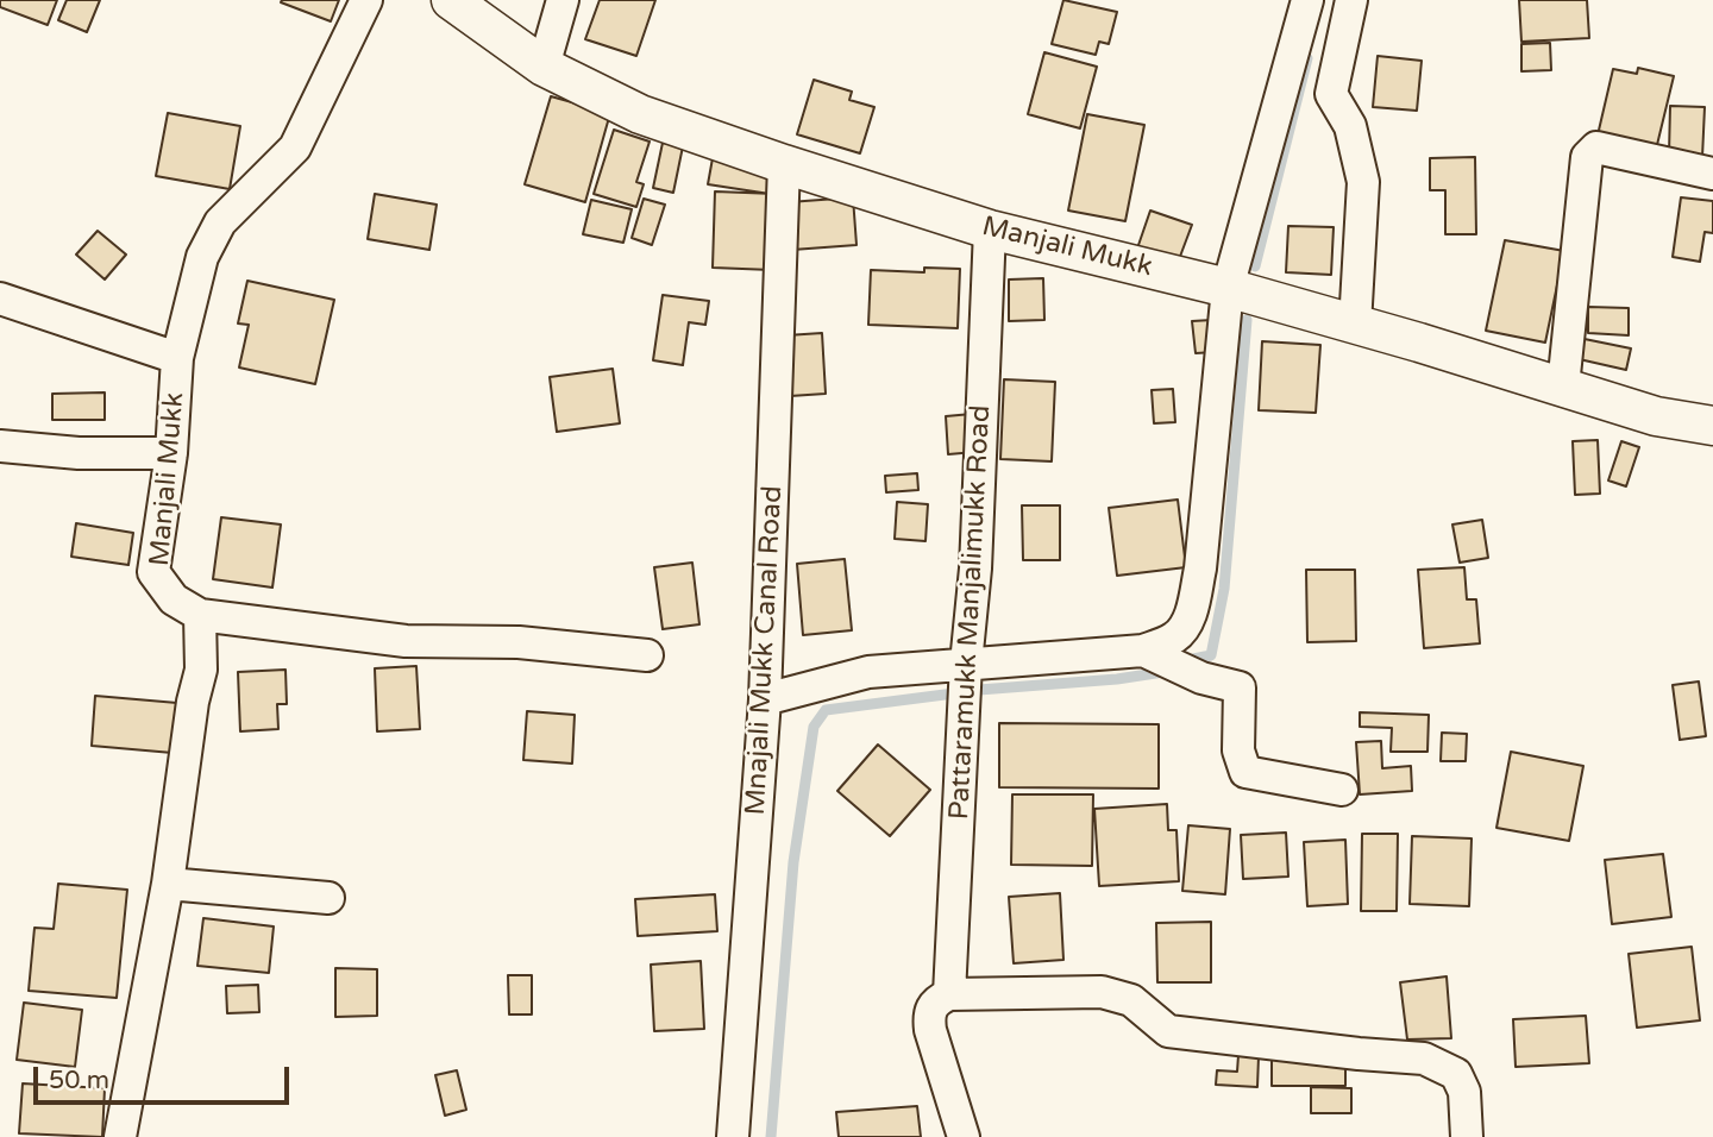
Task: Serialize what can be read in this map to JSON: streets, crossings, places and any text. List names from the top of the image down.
{
  "streets": {
    "street": ["Manjali Mukk", "Pattaramukk Manjalimukk Road", "Mnajali Mukk Canal Road"]
  },
  "crossings": [
    ["Manjali Mukk", "Pattaramukk Manjalimukk Road"],
    ["Manjali Mukk", "Mnajali Mukk Canal Road"]
  ],
  "scale_bar": "50 m"
}
